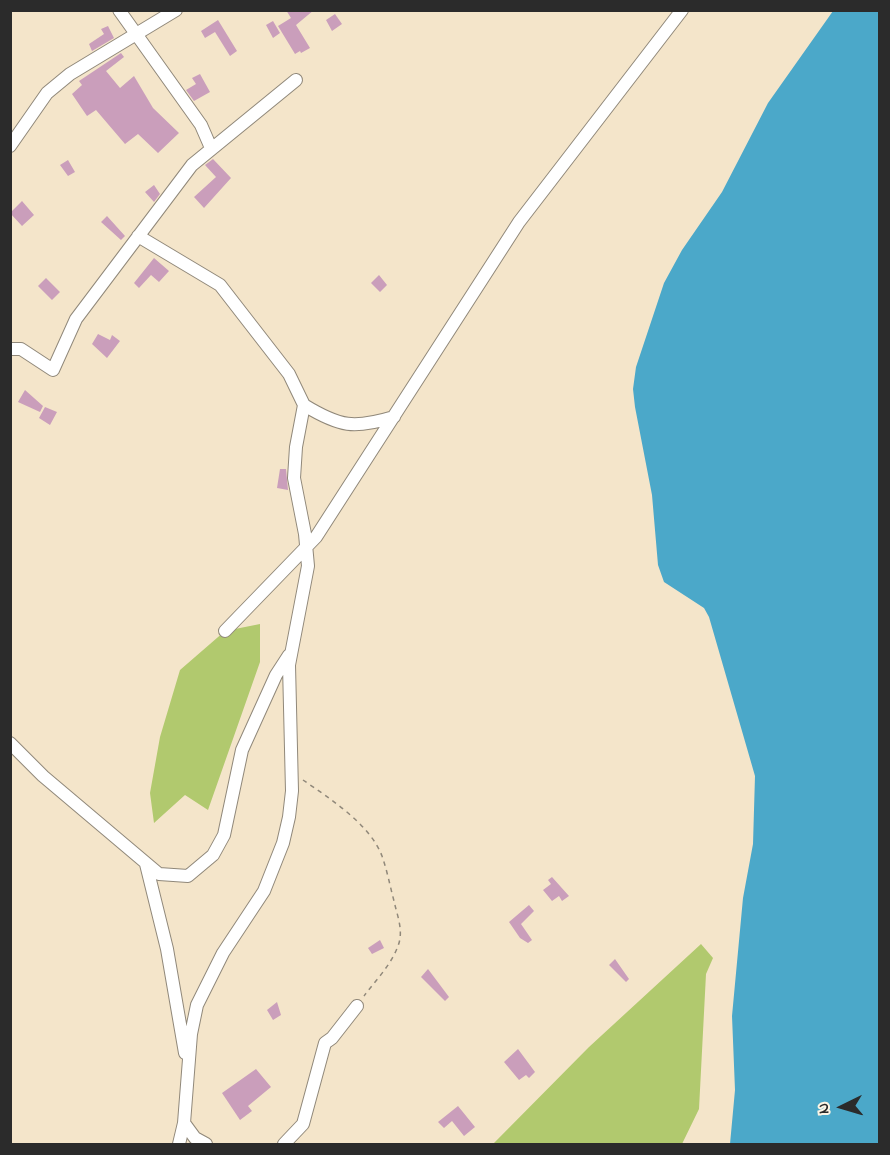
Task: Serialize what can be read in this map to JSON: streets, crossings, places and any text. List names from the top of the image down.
{
  "north": "left"
}
